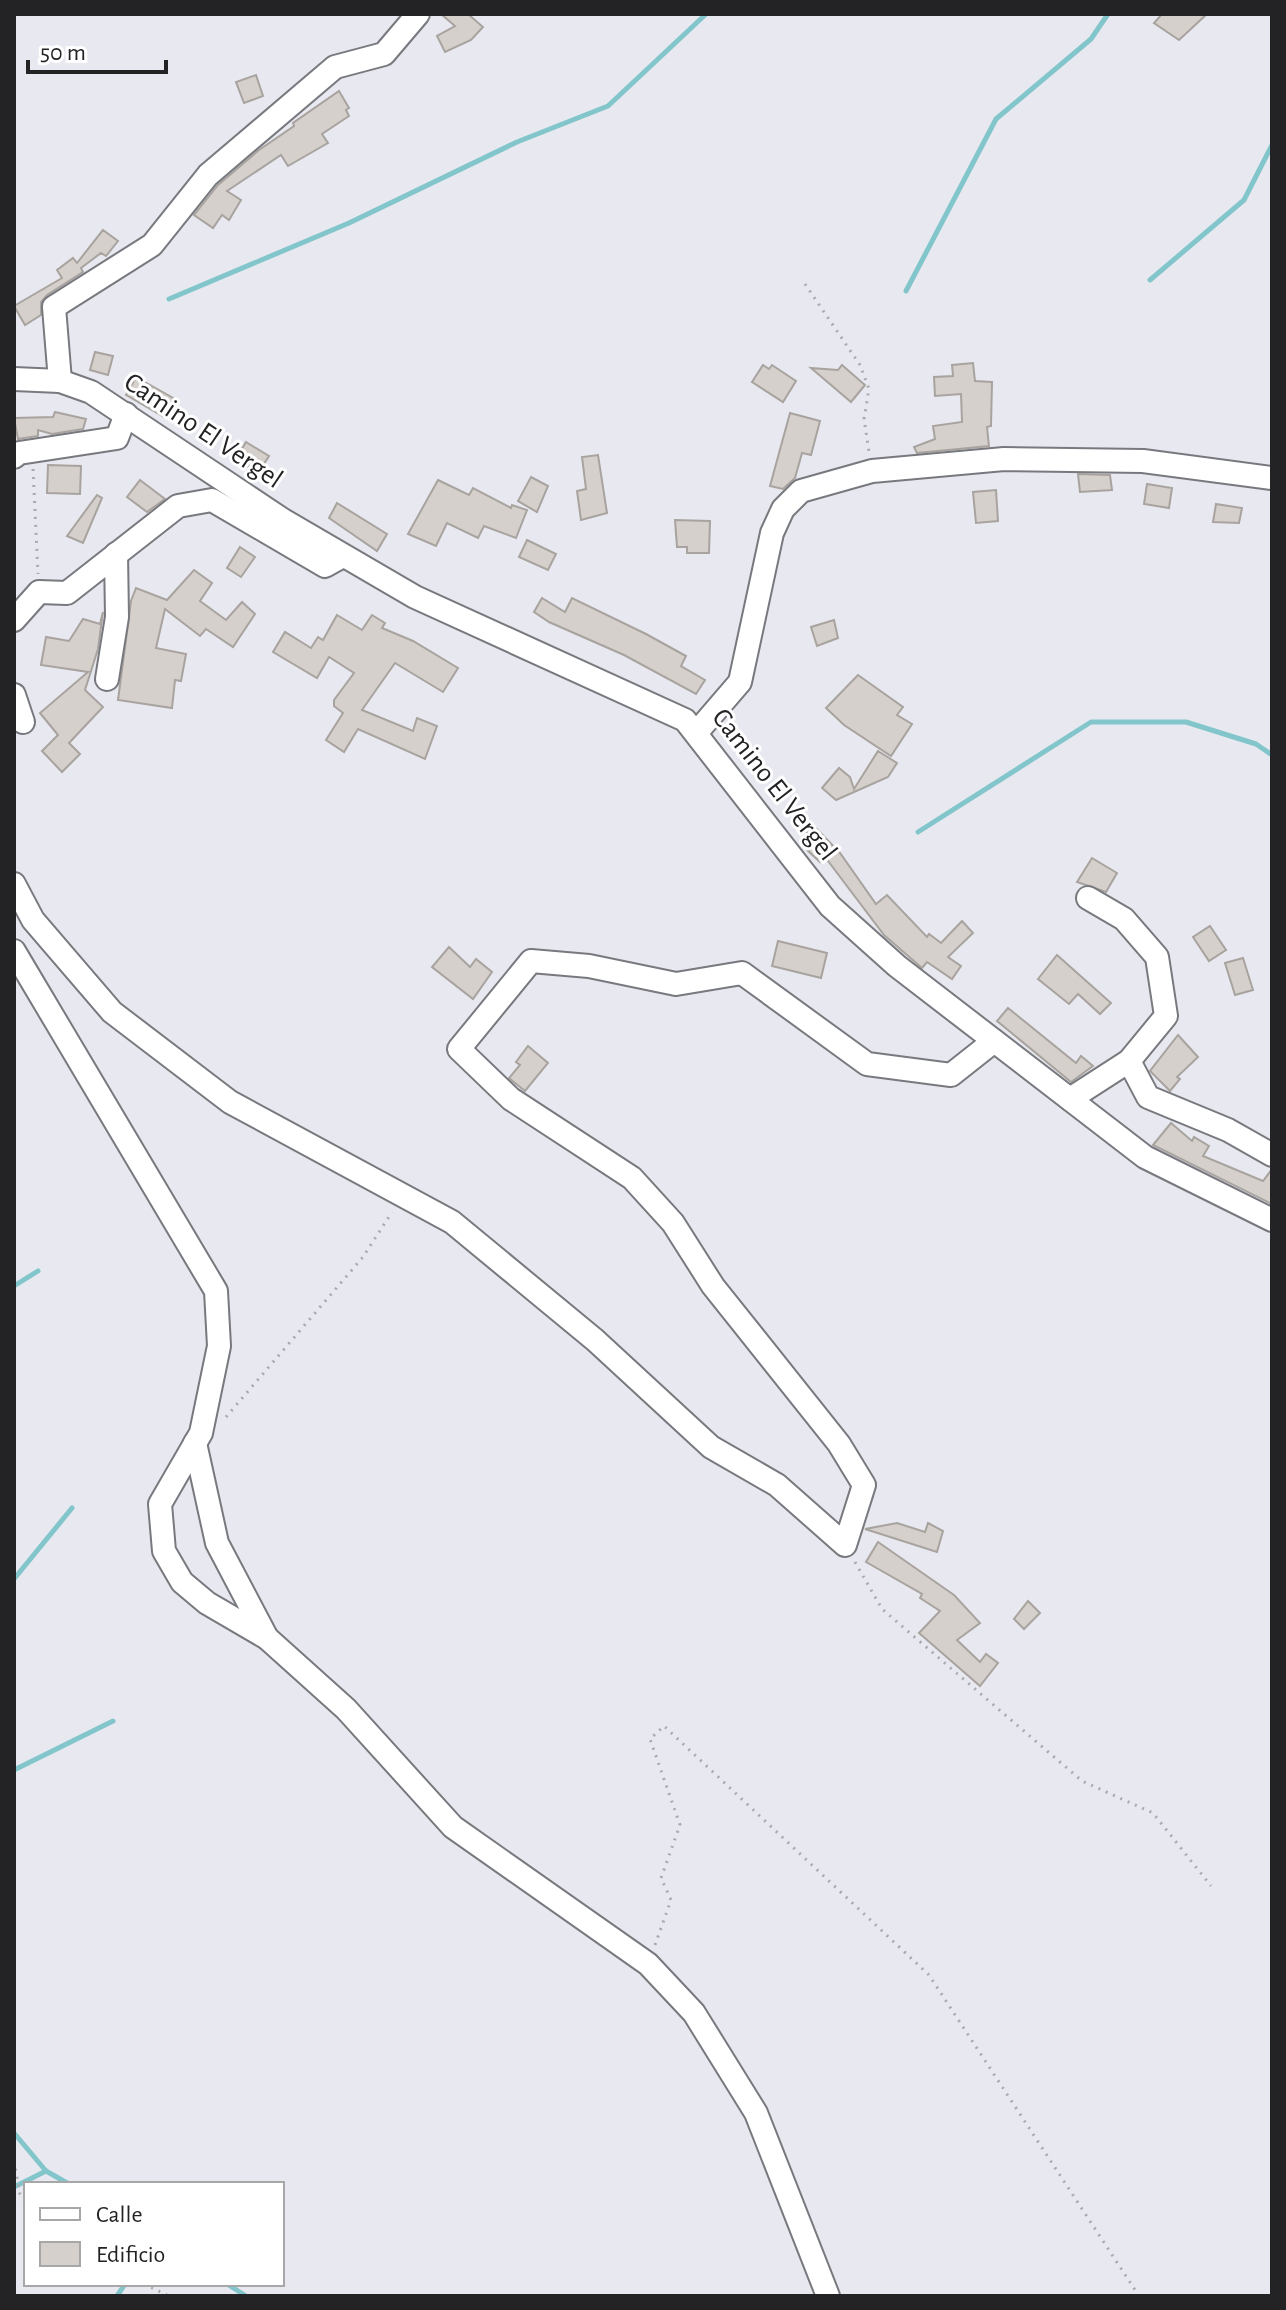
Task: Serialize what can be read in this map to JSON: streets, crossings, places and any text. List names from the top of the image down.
{
  "streets": {
    "street": ["Camino El Vergel"]
  },
  "legend": ["Calle", "Edificio"],
  "scale_bar": "50 m"
}
